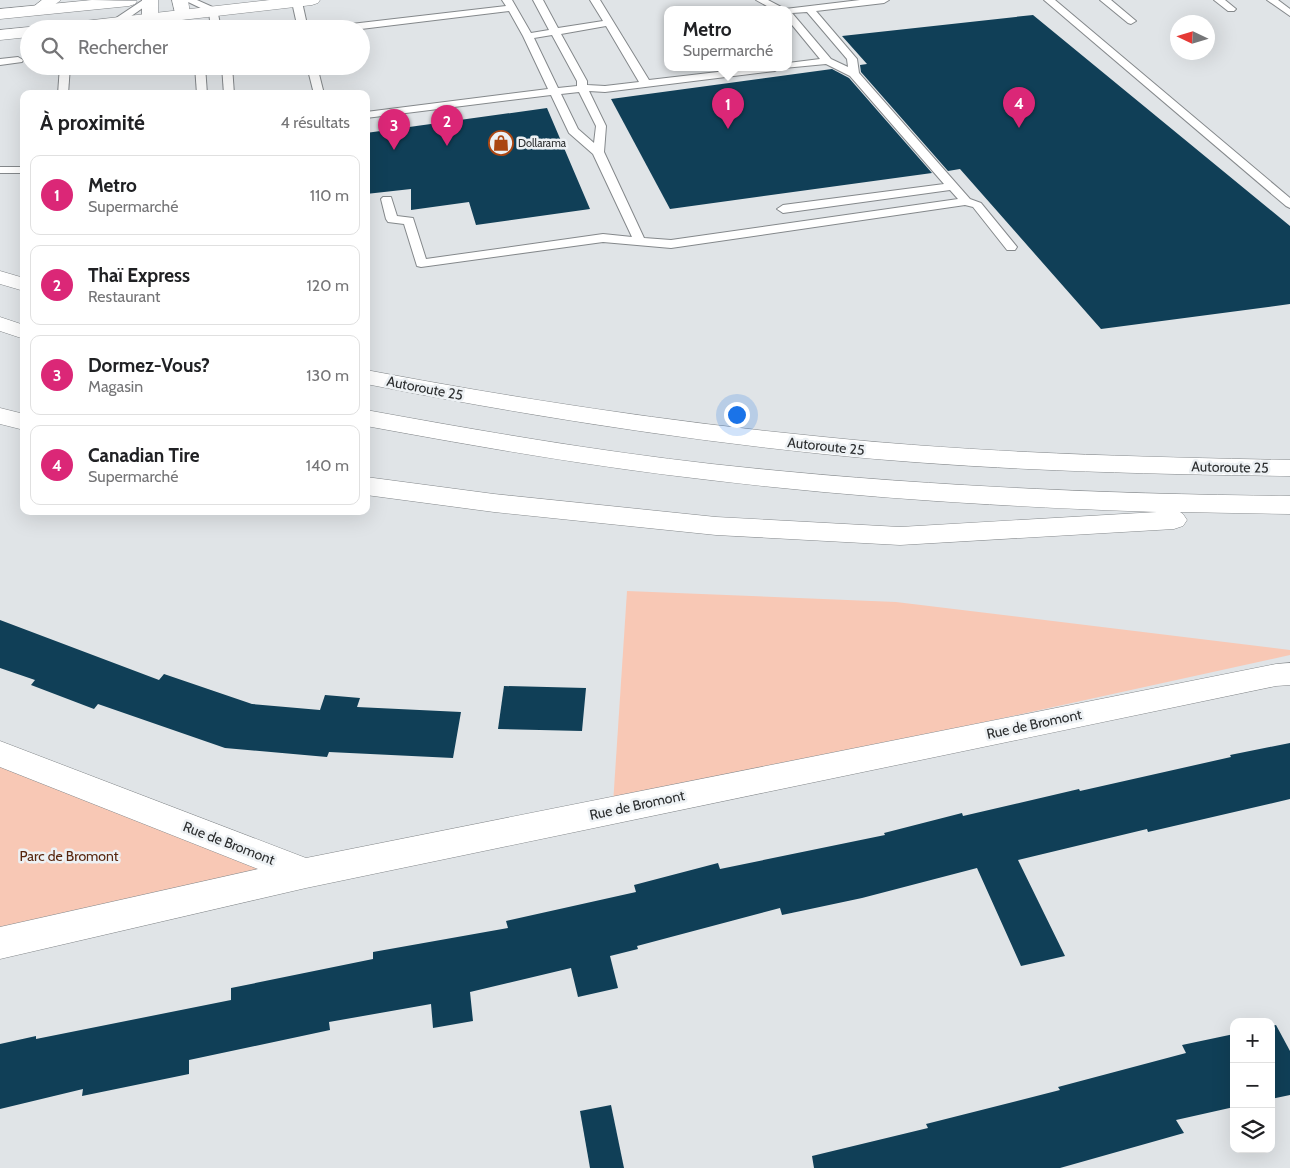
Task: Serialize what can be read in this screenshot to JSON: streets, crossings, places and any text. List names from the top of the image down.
{
  "streets": {
    "main road": ["Autoroute 25", "Rue de Bromont"]
  },
  "parks": ["Parc de Bromont"],
  "places": {
    "shop": ["Dollarama"]
  },
  "north": "left",
  "page": {
    "popup": ["Metro", "Supermarché"],
    "search": "Rechercher",
    "pins": [
      "4",
      "1",
      "2",
      "3"
    ],
    "heading": ["À proximité", "4 résultats"],
    "list": [
      {
        "mark": "1",
        "name": "Metro",
        "note": "Supermarché",
        "value": "110 m"
      },
      {
        "mark": "2",
        "name": "Thaï Express",
        "note": "Restaurant",
        "value": "120 m"
      },
      {
        "mark": "3",
        "name": "Dormez-Vous?",
        "note": "Magasin",
        "value": "130 m"
      },
      {
        "mark": "4",
        "name": "Canadian Tire",
        "note": "Supermarché",
        "value": "140 m"
      }
    ],
    "map_buttons": ["+", "−"]
  }
}
